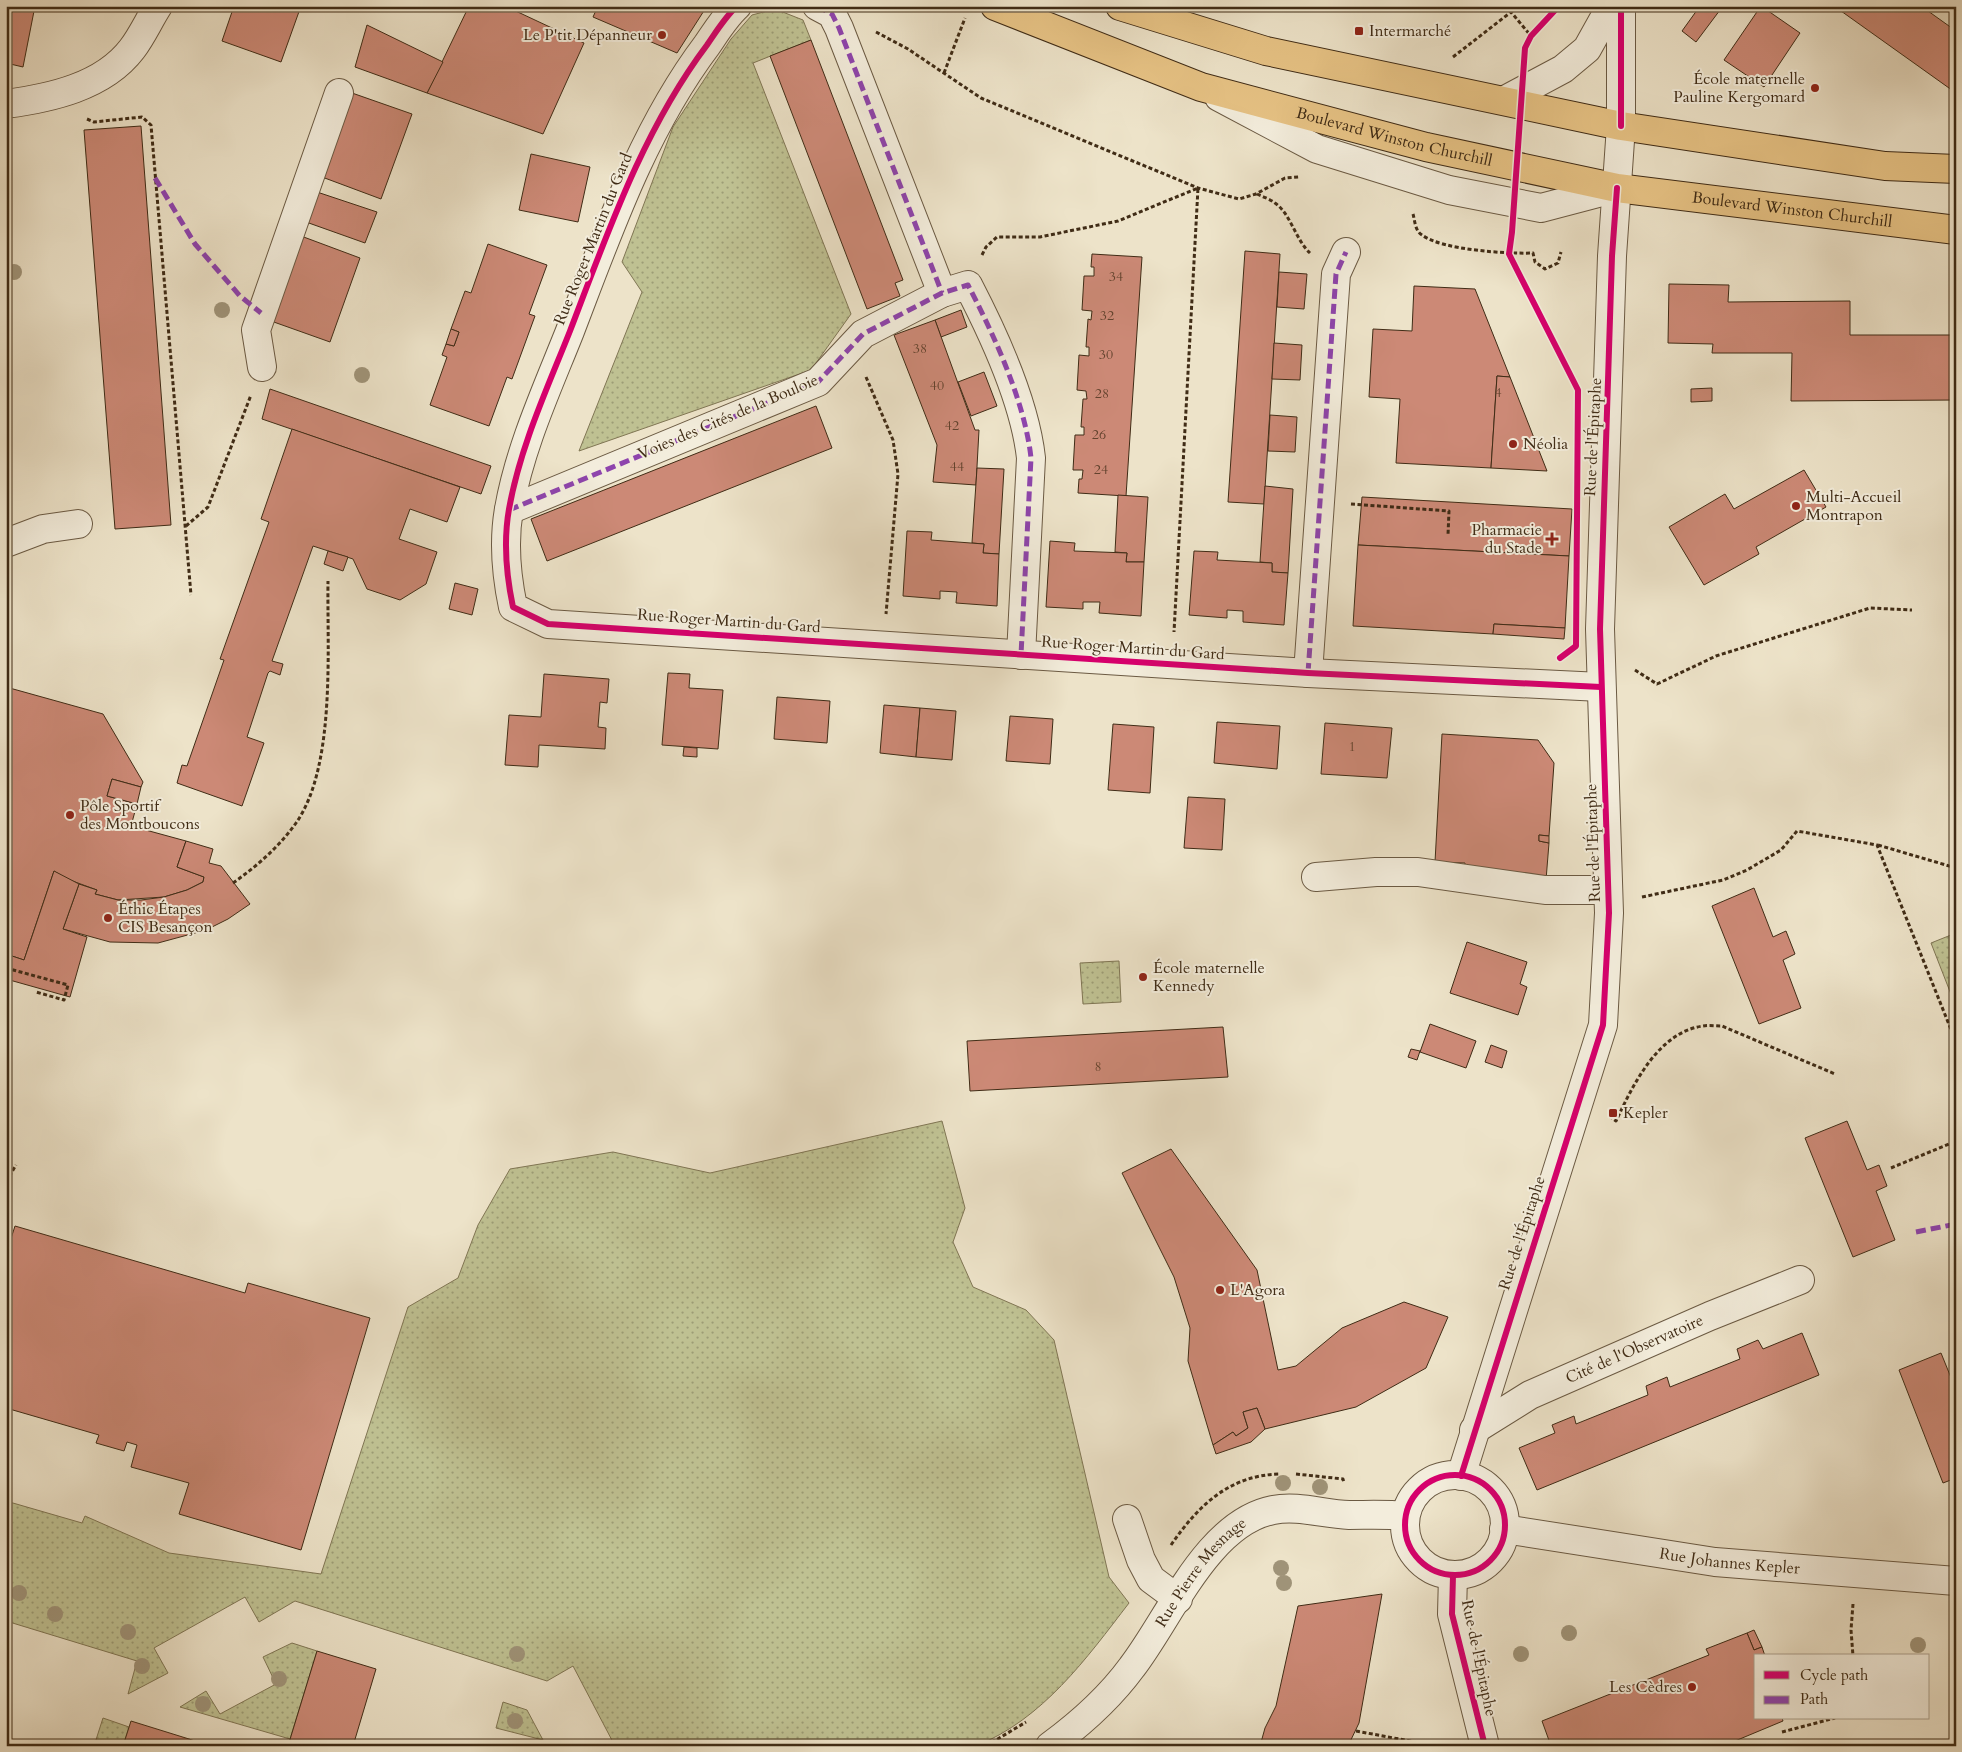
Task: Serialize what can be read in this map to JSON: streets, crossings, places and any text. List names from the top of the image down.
{
  "streets": {
    "main road": ["Boulevard Winston Churchill"],
    "street": [
      "Rue Roger Martin du Gard",
      "Voies des Cités de la Bouloie",
      "Rue de l'Épitaphe",
      "Cité de l'Observatoire",
      "Rue Johannes Kepler",
      "Rue Pierre Mesnage"
    ]
  },
  "crossings": [
    ["Boulevard Winston Churchill", "Rue de l'Épitaphe"],
    ["Rue Roger Martin du Gard", "Voies des Cités de la Bouloie"],
    ["Rue Roger Martin du Gard", "Rue de l'Épitaphe"],
    ["Rue de l'Épitaphe", "Cité de l'Observatoire"],
    ["Rue de l'Épitaphe", "Rue Johannes Kepler"],
    ["Rue de l'Épitaphe", "Rue Pierre Mesnage"],
    ["Rue Johannes Kepler", "Rue Pierre Mesnage"]
  ],
  "places": {
    "transit": ["Intermarché", "Kepler"],
    "other": [
      "Le P'tit Dépanneur",
      "École maternelle Pauline Kergomard",
      "Néolia",
      "Multi-Accueil Montrapon",
      "Pôle Sportif des Montboucons",
      "Éthic Étapes CIS Besançon",
      "École maternelle Kennedy",
      "L'Agora",
      "Les Cèdres"
    ],
    "health": ["Pharmacie du Stade"]
  },
  "house_numbers": [
    "34",
    "32",
    "38",
    "30",
    "40",
    "4",
    "28",
    "42",
    "26",
    "44",
    "24",
    "1",
    "8"
  ],
  "legend": ["Cycle path", "Path"]
}
